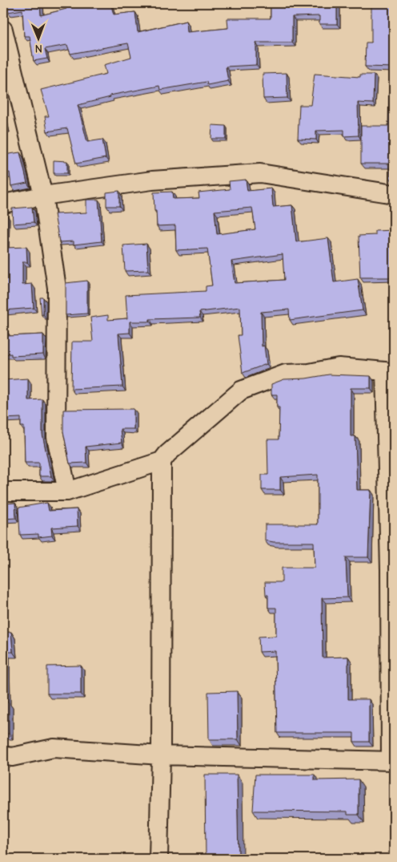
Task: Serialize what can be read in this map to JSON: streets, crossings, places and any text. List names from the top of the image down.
{
  "north": "bottom"
}
